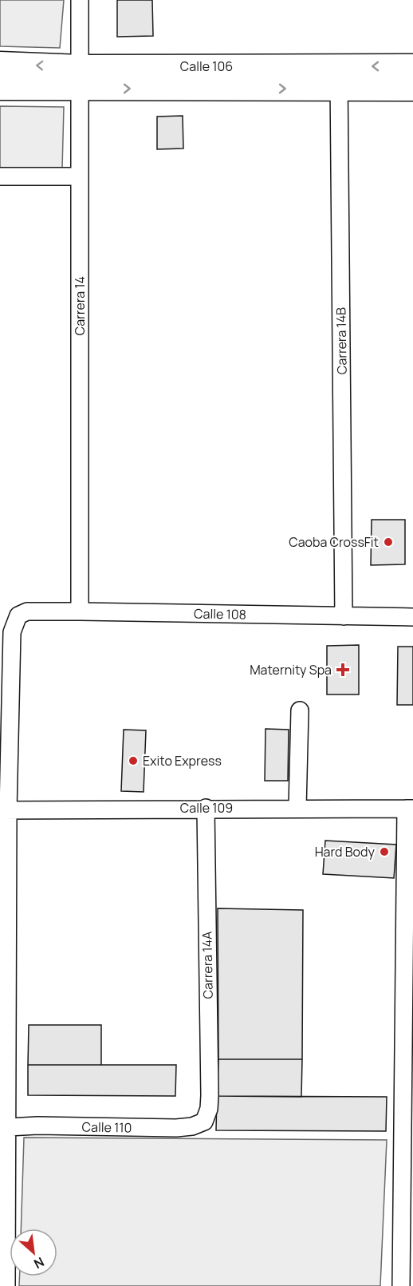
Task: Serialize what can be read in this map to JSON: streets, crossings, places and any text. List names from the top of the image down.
{
  "streets": {
    "main road": ["Calle 106"],
    "street": [
      "Carrera 14",
      "Carrera 14B",
      "Calle 108",
      "Calle 109",
      "Carrera 14A",
      "Calle 110"
    ]
  },
  "crossings": [
    ["Calle 106", "Carrera 14"],
    ["Calle 106", "Carrera 14B"],
    ["Carrera 14", "Calle 108"],
    ["Carrera 14B", "Calle 108"],
    ["Calle 108", "Calle 109"],
    ["Calle 109", "Carrera 14A"],
    ["Carrera 14A", "Calle 110"]
  ],
  "places": {
    "other": ["Caoba CrossFit", "Exito Express", "Hard Body"],
    "health": ["Maternity Spa"]
  },
  "north": "bottom right"
}
